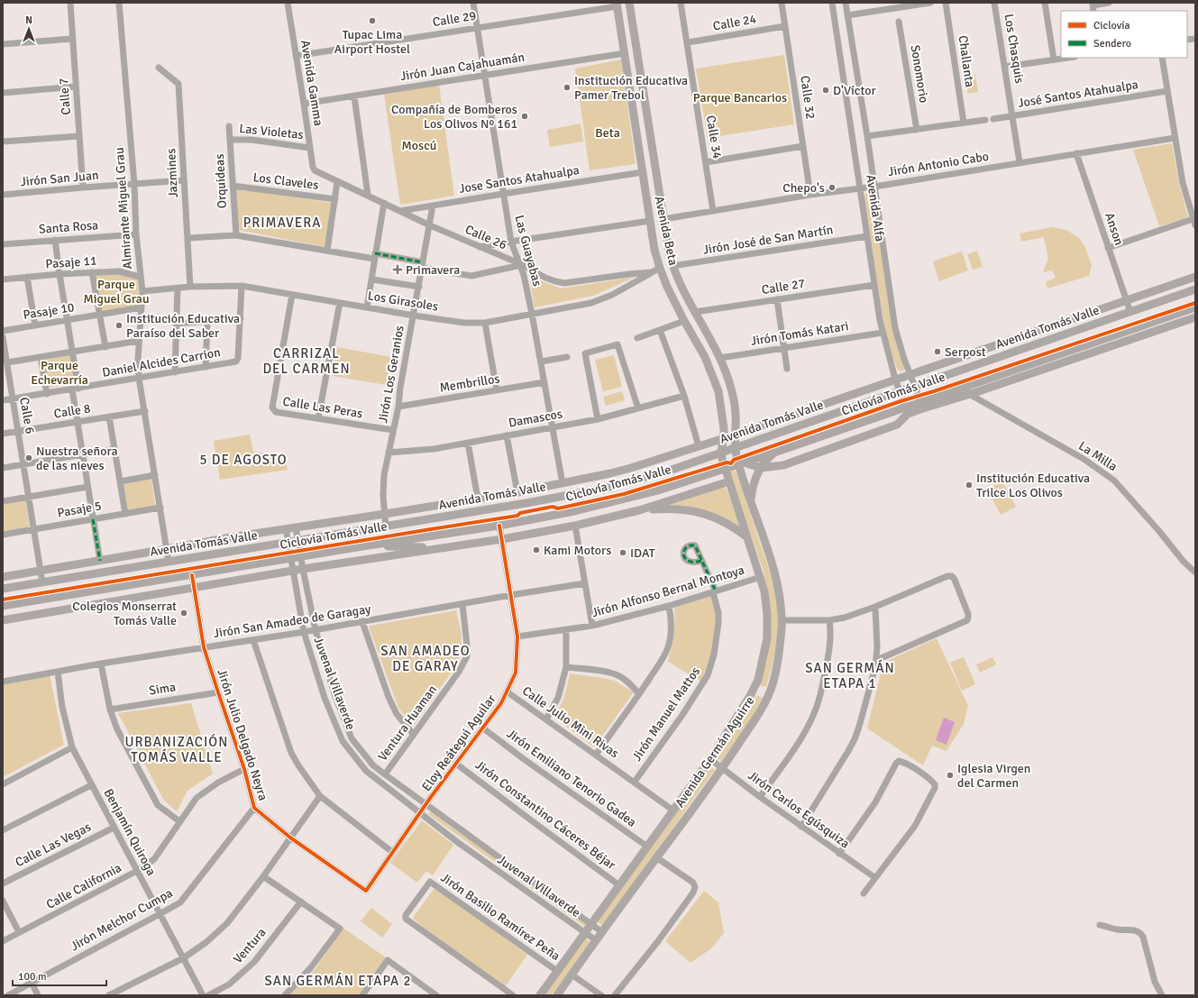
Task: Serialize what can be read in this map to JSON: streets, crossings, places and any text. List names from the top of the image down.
{
  "streets": {
    "main road": ["Avenida Beta", "Avenida Tomás Valle", "Avenida Germán Aguirre"],
    "street": [
      "Calle 29",
      "Calle 24",
      "Los Chasquis",
      "Challanta",
      "Jirón Juan Cajahuamán",
      "Sonomorio",
      "Avenida Gamma",
      "José Santos Atahualpa",
      "Calle 7",
      "Calle 32",
      "Las Violetas",
      "Calle 34",
      "Jirón Antonio Cabo",
      "Jazmines",
      "Jirón San Juan",
      "Jose Santos Atahualpa",
      "Orquideas",
      "Los Claveles",
      "Almirante Miguel Grau",
      "Avenida Alfa",
      "Santa Rosa",
      "Anson",
      "Calle 26",
      "Jirón José de San Martín",
      "Las Guayabas",
      "Pasaje 11",
      "Calle 27",
      "Los Girasoles",
      "Pasaje 10",
      "Jirón Tomás Katari",
      "Daniel Alcides Carrion",
      "Jirón Los Geranios",
      "Membrillos",
      "Calle Las Peras",
      "Calle 8",
      "Calle 6",
      "Damascos",
      "La Milla",
      "Pasaje 5",
      "Jirón Alfonso Bernal Montoya",
      "Jirón San Amadeo de Garagay",
      "Juvenal Villaverde",
      "Sima",
      "Jirón Manuel Mattos",
      "Calle Julio Mini Rivas",
      "Ventura Huaman",
      "Jirón Julio Delgado Neyra",
      "Eloy Reátegui Aguilar",
      "Jirón Emiliano Tenorio Gadea",
      "Jirón Carlos Egúsquiza",
      "Jirón Constantino Cáceres Béjar",
      "Benjamín Quiroga",
      "Calle Las Vegas",
      "Calle California",
      "Jirón Basilio Ramírez Peña",
      "Jirón Melchor Cumpa",
      "Ventura"
    ],
    "cycle path": ["Ciclovía Tomás Valle"]
  },
  "crossings": [
    ["Calle 29", "Avenida Gamma"],
    ["Calle 29", "Avenida Beta"],
    ["Calle 29", "Las Guayabas"],
    ["Calle 24", "Calle 32"],
    ["Calle 24", "Calle 34"],
    ["Los Chasquis", "José Santos Atahualpa"],
    ["Los Chasquis", "Jirón Antonio Cabo"],
    ["Jirón Juan Cajahuamán", "Avenida Gamma"],
    ["Jirón Juan Cajahuamán", "Avenida Beta"],
    ["Jirón Juan Cajahuamán", "Las Guayabas"],
    ["Avenida Gamma", "Las Violetas"],
    ["Avenida Gamma", "Calle 26"],
    ["Calle 7", "Jirón San Juan"],
    ["Calle 32", "Jirón Antonio Cabo"],
    ["Las Violetas", "Orquideas"],
    ["Calle 34", "Jirón Antonio Cabo"],
    ["Jirón Antonio Cabo", "Avenida Alfa"],
    ["Jirón Antonio Cabo", "Anson"],
    ["Jirón Antonio Cabo", "Avenida Beta"],
    ["Jazmines", "Jirón San Juan"],
    ["Jazmines", "Los Girasoles"],
    ["Jirón San Juan", "Almirante Miguel Grau"],
    ["Jose Santos Atahualpa", "Avenida Beta"],
    ["Jose Santos Atahualpa", "Calle 26"],
    ["Jose Santos Atahualpa", "Las Guayabas"],
    ["Jose Santos Atahualpa", "Jirón Los Geranios"],
    ["Orquideas", "Los Claveles"],
    ["Almirante Miguel Grau", "Santa Rosa"],
    ["Almirante Miguel Grau", "Pasaje 11"],
    ["Almirante Miguel Grau", "Los Girasoles"],
    ["Almirante Miguel Grau", "Pasaje 10"],
    ["Almirante Miguel Grau", "Avenida Tomás Valle"],
    ["Almirante Miguel Grau", "Daniel Alcides Carrion"],
    ["Almirante Miguel Grau", "Calle 8"],
    ["Almirante Miguel Grau", "Pasaje 5"],
    ["Avenida Alfa", "Jirón José de San Martín"],
    ["Avenida Alfa", "Calle 27"],
    ["Avenida Alfa", "Avenida Tomás Valle"],
    ["Avenida Alfa", "Jirón Tomás Katari"],
    ["Anson", "Avenida Tomás Valle"],
    ["Avenida Beta", "Calle 26"],
    ["Avenida Beta", "Jirón José de San Martín"],
    ["Avenida Beta", "Calle 27"],
    ["Avenida Beta", "Avenida Tomás Valle"],
    ["Avenida Beta", "Jirón Tomás Katari"],
    ["Avenida Beta", "Avenida Germán Aguirre"],
    ["Calle 26", "Las Guayabas"],
    ["Calle 26", "Los Girasoles"],
    ["Calle 26", "Jirón Los Geranios"],
    ["Las Guayabas", "Los Girasoles"],
    ["Las Guayabas", "Avenida Tomás Valle"],
    ["Las Guayabas", "Membrillos"],
    ["Las Guayabas", "Damascos"],
    ["Los Girasoles", "Jirón Los Geranios"],
    ["Los Girasoles", "Calle Las Peras"],
    ["Avenida Tomás Valle", "Jirón Los Geranios"],
    ["Avenida Tomás Valle", "Calle 6"],
    ["Avenida Tomás Valle", "Juvenal Villaverde"],
    ["Avenida Tomás Valle", "Avenida Germán Aguirre"],
    ["Daniel Alcides Carrion", "Calle 6"],
    ["Jirón Los Geranios", "Membrillos"],
    ["Jirón Los Geranios", "Calle Las Peras"],
    ["Jirón Los Geranios", "Damascos"],
    ["Calle 8", "Calle 6"],
    ["Calle 6", "Pasaje 5"],
    ["Jirón Alfonso Bernal Montoya", "Jirón Manuel Mattos"],
    ["Jirón Alfonso Bernal Montoya", "Eloy Reátegui Aguilar"],
    ["Jirón Alfonso Bernal Montoya", "Avenida Germán Aguirre"],
    ["Jirón San Amadeo de Garagay", "Juvenal Villaverde"],
    ["Jirón San Amadeo de Garagay", "Ventura Huaman"],
    ["Jirón San Amadeo de Garagay", "Jirón Julio Delgado Neyra"],
    ["Jirón San Amadeo de Garagay", "Eloy Reátegui Aguilar"],
    ["Jirón San Amadeo de Garagay", "Benjamín Quiroga"],
    ["Juvenal Villaverde", "Ventura Huaman"],
    ["Juvenal Villaverde", "Eloy Reátegui Aguilar"],
    ["Juvenal Villaverde", "Avenida Germán Aguirre"],
    ["Sima", "Jirón Julio Delgado Neyra"],
    ["Jirón Manuel Mattos", "Calle Julio Mini Rivas"],
    ["Calle Julio Mini Rivas", "Eloy Reátegui Aguilar"],
    ["Calle Julio Mini Rivas", "Avenida Germán Aguirre"],
    ["Jirón Julio Delgado Neyra", "Eloy Reátegui Aguilar"],
    ["Jirón Julio Delgado Neyra", "Calle California"],
    ["Jirón Julio Delgado Neyra", "Jirón Melchor Cumpa"],
    ["Eloy Reátegui Aguilar", "Jirón Emiliano Tenorio Gadea"],
    ["Eloy Reátegui Aguilar", "Jirón Constantino Cáceres Béjar"],
    ["Avenida Germán Aguirre", "Jirón Emiliano Tenorio Gadea"],
    ["Avenida Germán Aguirre", "Jirón Carlos Egúsquiza"],
    ["Avenida Germán Aguirre", "Jirón Constantino Cáceres Béjar"],
    ["Avenida Germán Aguirre", "Jirón Basilio Ramírez Peña"],
    ["Benjamín Quiroga", "Calle Las Vegas"],
    ["Benjamín Quiroga", "Calle California"],
    ["Benjamín Quiroga", "Jirón Melchor Cumpa"]
  ],
  "districts": [
    "PRIMAVERA",
    "CARRIZAL DEL CARMEN",
    "5 DE AGOSTO",
    "SAN AMADEO DE GARAY",
    "SAN GERMÁN ETAPA 1",
    "URBANIZACIÓN TOMÁS VALLE",
    "SAN GERMÁN ETAPA 2"
  ],
  "parks": [
    "Parque Bancarios",
    "Beta",
    "Moscú",
    "Parque Miguel Grau",
    "Parque Echevarría"
  ],
  "places": {
    "other": [
      "Tupac Lima Airport Hostel",
      "Institución Educativa Pamer Trebol",
      "D'Víctor",
      "Compañía de Bomberos Los Olivos Nº 161",
      "Chepo's",
      "Institución Educativa Paraíso del Saber",
      "Serpost",
      "Nuestra señora de las nieves",
      "Institución Educativa Trilce Los Olivos",
      "Kami Motors",
      "IDAT",
      "Colegios Monserrat Tomás Valle",
      "Iglesia Virgen del Carmen"
    ],
    "health": ["Primavera"]
  },
  "legend": ["Ciclovía", "Sendero"],
  "scale_bar": "100 m",
  "north": "top"
}
